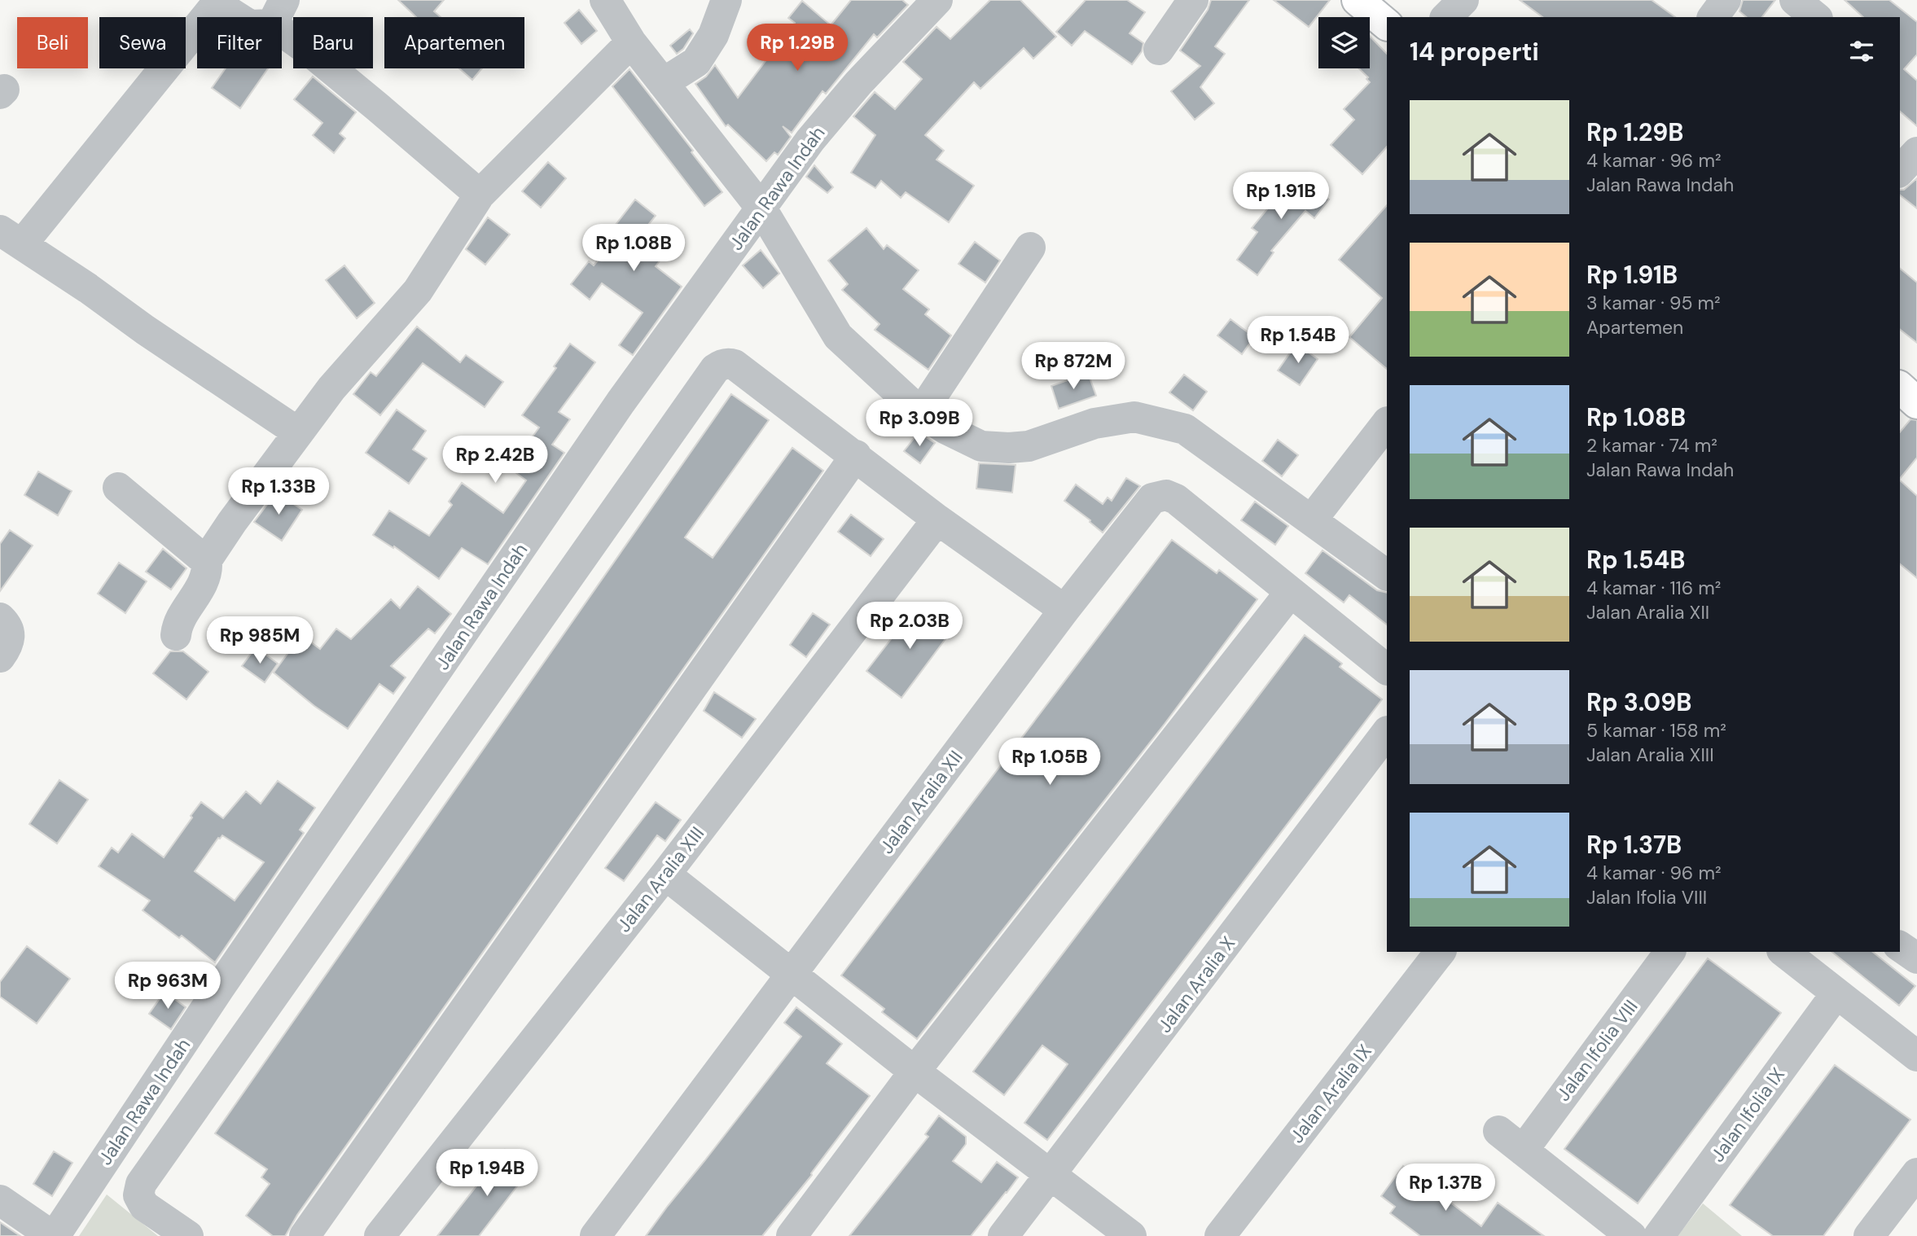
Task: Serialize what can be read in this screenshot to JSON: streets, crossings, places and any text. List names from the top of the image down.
{
  "streets": {
    "street": [
      "Jalan Rawa Indah",
      "Jalan Aralia XII",
      "Jalan Aralia XIII",
      "Jalan Aralia X",
      "Jalan Ifolia VIII",
      "Jalan Aralia IX",
      "Jalan Ifolia IX"
    ]
  },
  "page": {
    "chip": [
      "Beli",
      "Sewa",
      "Filter",
      "Baru",
      "Apartemen"
    ],
    "heading": "14 properti",
    "price": [
      "Rp 1.29B",
      "Rp 1.91B",
      "Rp 1.08B",
      "Rp 1.54B",
      "Rp 872M",
      "Rp 3.09B",
      "Rp 2.42B",
      "Rp 1.33B",
      "Rp 2.03B",
      "Rp 985M",
      "Rp 1.05B",
      "Rp 963M",
      "Rp 1.94B",
      "Rp 1.37B"
    ],
    "list": [
      {
        "name": "Rp 1.29B",
        "note": "4 kamar · 96 m² · Jalan Rawa Indah"
      },
      {
        "name": "Rp 1.91B",
        "note": "3 kamar · 95 m² · Apartemen"
      },
      {
        "name": "Rp 1.08B",
        "note": "2 kamar · 74 m² · Jalan Rawa Indah"
      },
      {
        "name": "Rp 1.54B",
        "note": "4 kamar · 116 m² · Jalan Aralia XII"
      },
      {
        "name": "Rp 3.09B",
        "note": "5 kamar · 158 m² · Jalan Aralia XIII"
      },
      {
        "name": "Rp 1.37B",
        "note": "4 kamar · 96 m² · Jalan Ifolia VIII"
      }
    ]
  }
}
